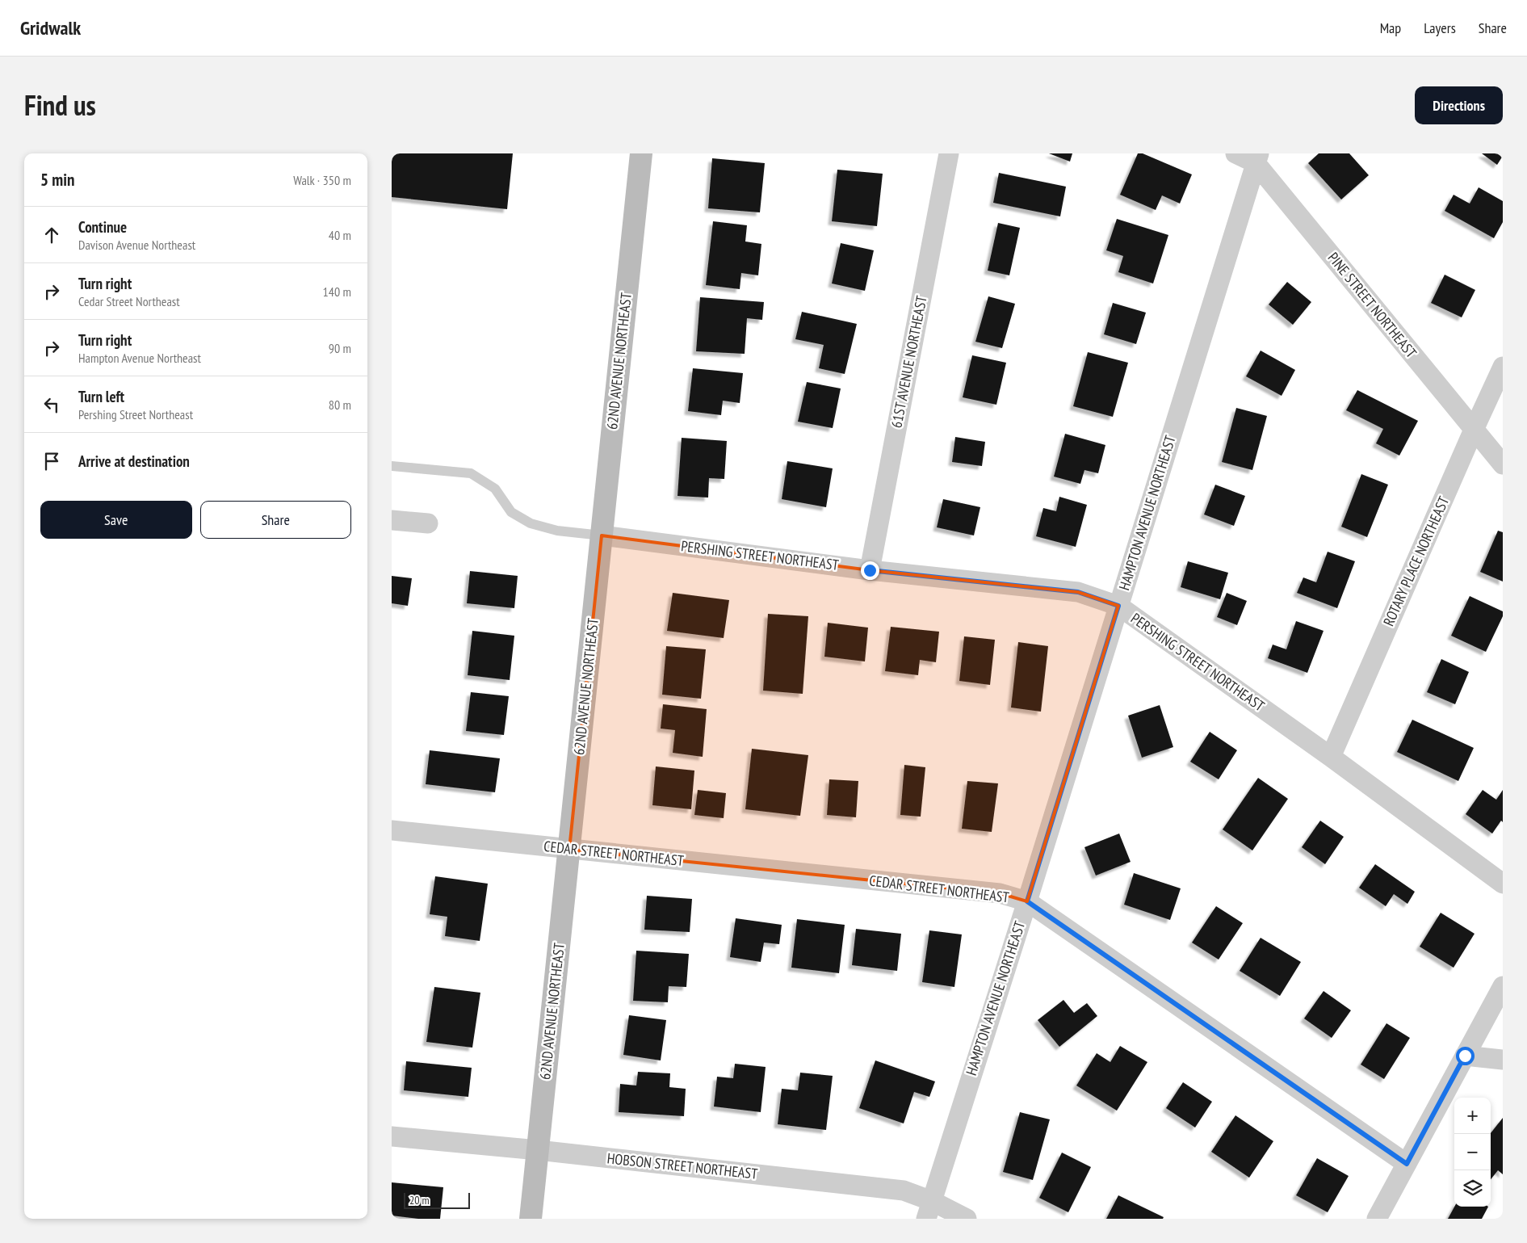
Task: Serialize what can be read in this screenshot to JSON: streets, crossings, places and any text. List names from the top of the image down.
{
  "streets": {
    "street": [
      "PINE STREET NORTHEAST",
      "62ND AVENUE NORTHEAST",
      "61ST AVENUE NORTHEAST",
      "HAMPTON AVENUE NORTHEAST",
      "PERSHING STREET NORTHEAST",
      "ROTARY PLACE NORTHEAST",
      "CEDAR STREET NORTHEAST",
      "HOBSON STREET NORTHEAST"
    ]
  },
  "crossings": [
    ["PINE STREET NORTHEAST", "HAMPTON AVENUE NORTHEAST"],
    ["PINE STREET NORTHEAST", "ROTARY PLACE NORTHEAST"],
    ["62ND AVENUE NORTHEAST", "PERSHING STREET NORTHEAST"],
    ["62ND AVENUE NORTHEAST", "CEDAR STREET NORTHEAST"],
    ["62ND AVENUE NORTHEAST", "HOBSON STREET NORTHEAST"],
    ["61ST AVENUE NORTHEAST", "PERSHING STREET NORTHEAST"],
    ["HAMPTON AVENUE NORTHEAST", "PERSHING STREET NORTHEAST"],
    ["HAMPTON AVENUE NORTHEAST", "CEDAR STREET NORTHEAST"],
    ["HAMPTON AVENUE NORTHEAST", "HOBSON STREET NORTHEAST"],
    ["PERSHING STREET NORTHEAST", "ROTARY PLACE NORTHEAST"]
  ],
  "scale_bar": "20 m",
  "page": {
    "header": "Gridwalk",
    "nav": ["Map", "Layers", "Share"],
    "title": "Find us",
    "buttons": [
      "Directions",
      ["Save", "Share"]
    ],
    "heading": ["5 min", "Walk · 350 m"],
    "list": [
      ["Continue", "Davison Avenue Northeast", "40 m"],
      ["Turn right", "Cedar Street Northeast", "140 m"],
      ["Turn right", "Hampton Avenue Northeast", "90 m"],
      ["Turn left", "Pershing Street Northeast", "80 m"],
      "Arrive at destination"
    ],
    "map_buttons": ["+", "−"],
    "scale": "20 m"
  }
}
